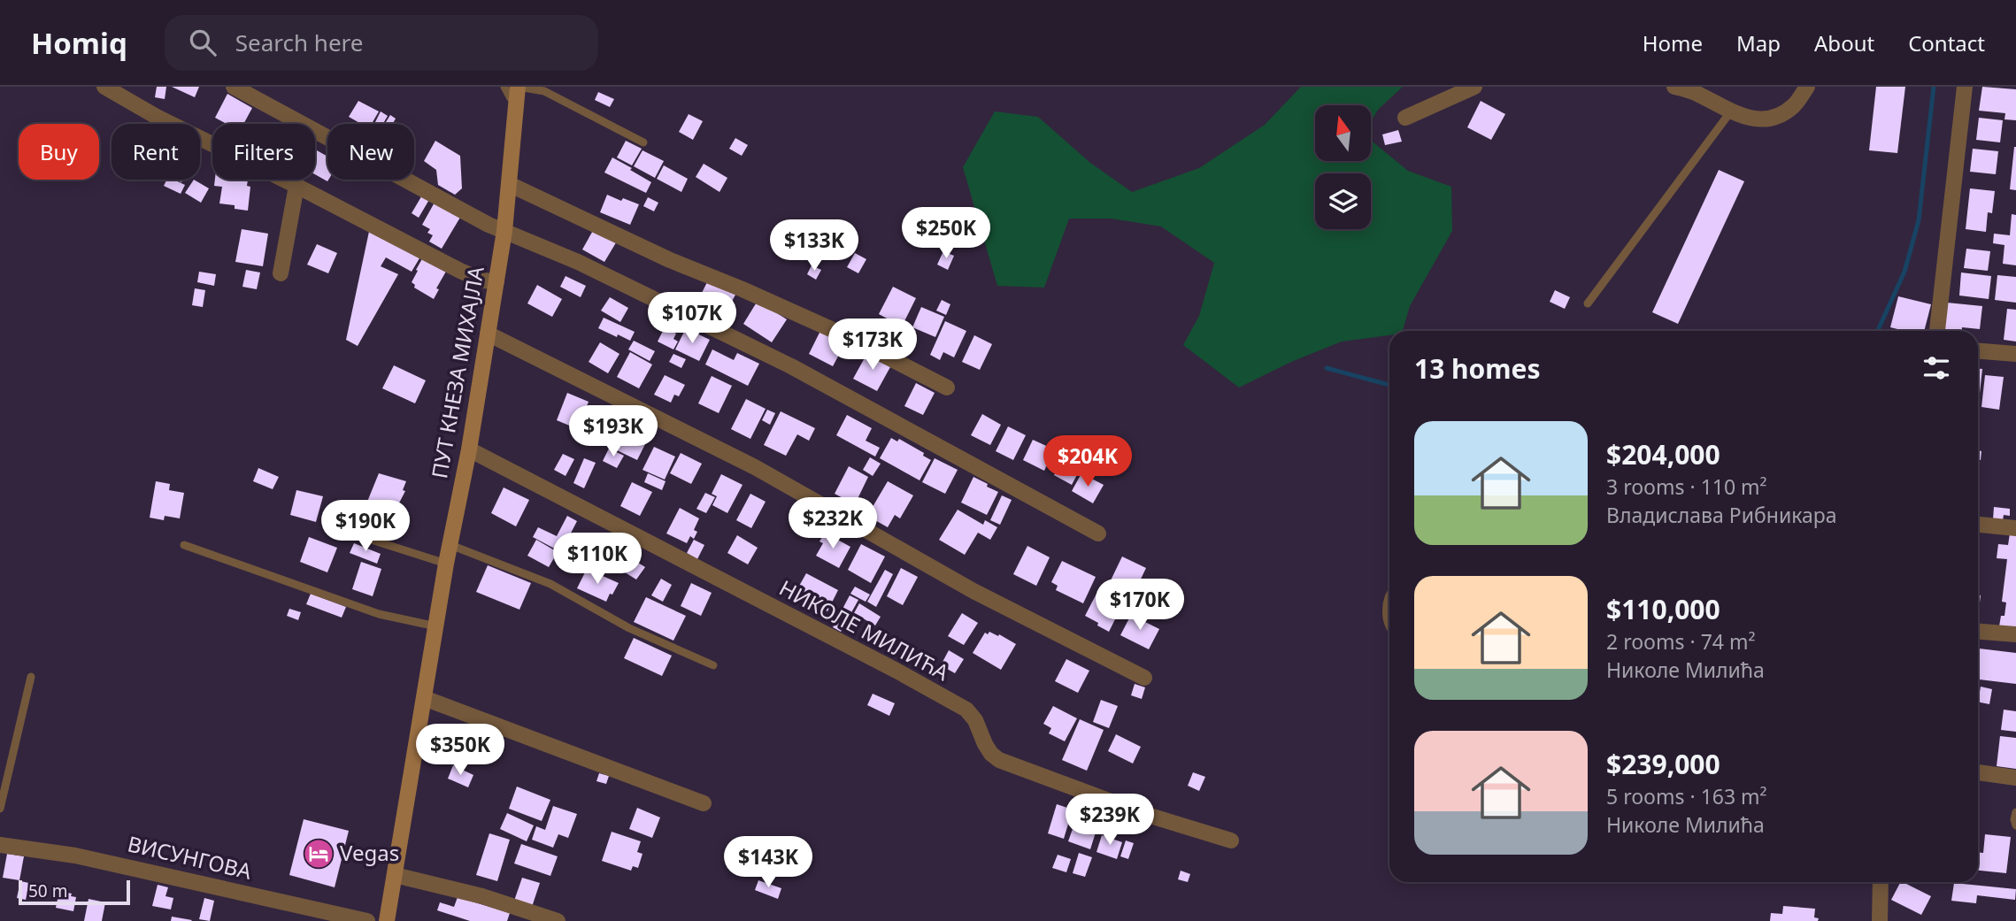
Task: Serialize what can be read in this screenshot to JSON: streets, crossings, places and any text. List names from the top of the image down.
{
  "streets": {
    "main road": ["ПУТ КНЕЗА МИХАЈЛА"],
    "street": ["НИКОЛЕ МИЛИЋА", "ВИСУНГОВА"]
  },
  "crossings": [
    ["ПУТ КНЕЗА МИХАЈЛА", "НИКОЛЕ МИЛИЋА"]
  ],
  "places": {
    "hotel": ["Vegas"]
  },
  "scale_bar": "50 m",
  "north": "top",
  "page": {
    "header": "Homiq",
    "search": "Search here",
    "nav": [
      "Home",
      "Map",
      "About",
      "Contact"
    ],
    "chip": [
      "Buy",
      "Rent",
      "Filters",
      "New"
    ],
    "price": [
      "$250K",
      "$133K",
      "$107K",
      "$173K",
      "$193K",
      "$204K",
      "$232K",
      "$190K",
      "$110K",
      "$170K",
      "$350K",
      "$239K",
      "$143K"
    ],
    "heading": "13 homes",
    "list": [
      {
        "name": "$204,000",
        "note": "3 rooms · 110 m² · Владислава Рибникара"
      },
      {
        "name": "$110,000",
        "note": "2 rooms · 74 m² · Николе Милића"
      },
      {
        "name": "$239,000",
        "note": "5 rooms · 163 m² · Николе Милића"
      }
    ],
    "scale": "50 m"
  }
}
